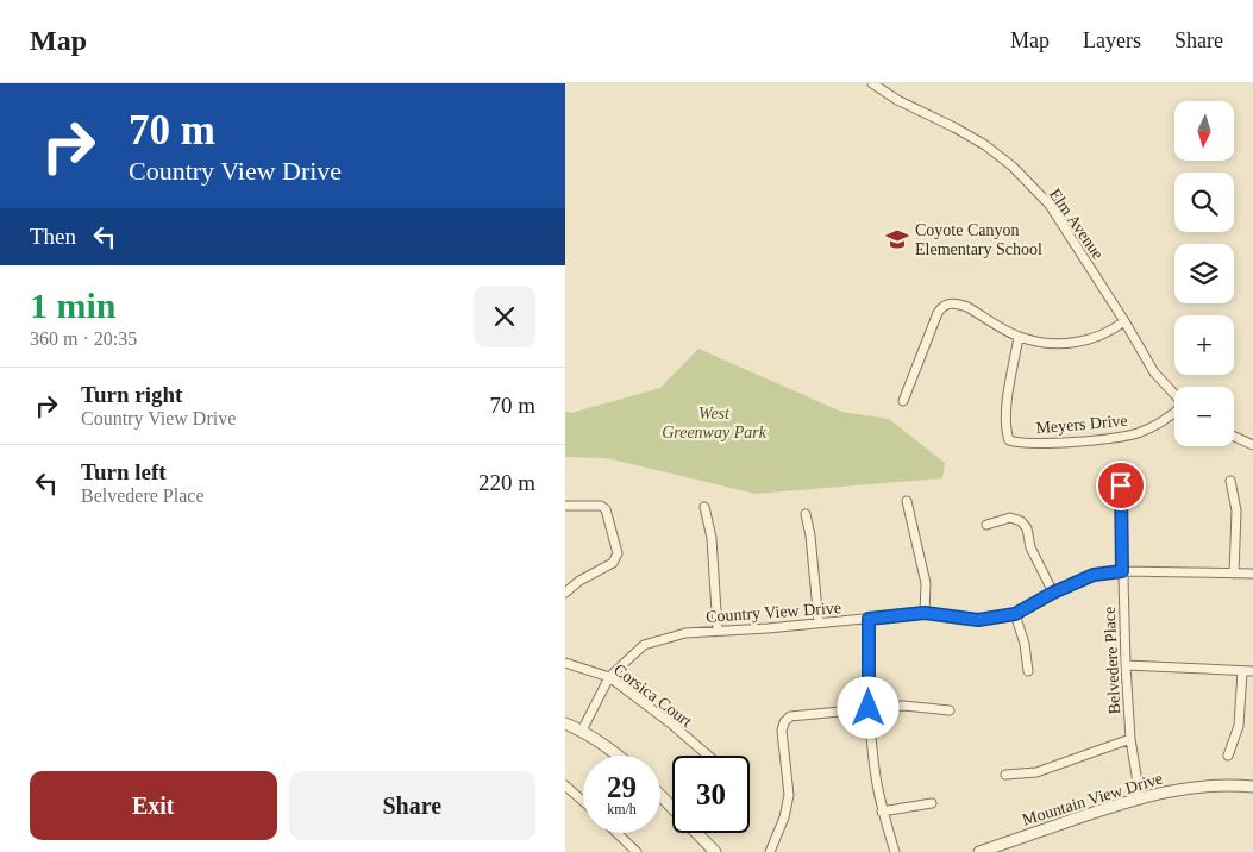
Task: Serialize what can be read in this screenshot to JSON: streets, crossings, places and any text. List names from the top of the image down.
{
  "streets": {
    "street": [
      "Elm Avenue",
      "Meyers Drive",
      "Country View Drive",
      "Belvedere Place",
      "Corsica Court",
      "Mountain View Drive"
    ]
  },
  "crossings": [
    ["Country View Drive", "Belvedere Place"],
    ["Country View Drive", "Corsica Court"],
    ["Belvedere Place", "Mountain View Drive"]
  ],
  "parks": ["West Greenway Park"],
  "places": {
    "school or university": ["Coyote Canyon Elementary School"]
  },
  "north": "bottom",
  "page": {
    "header": "Map",
    "nav": ["Map", "Layers", "Share"],
    "turn": ["70 m", "Country View Drive"],
    "map_buttons": ["+", "−"],
    "then": "Then",
    "heading": ["1 min", "360 m · 20:35"],
    "list": [
      {
        "name": "Turn right",
        "note": "Country View Drive",
        "value": "70 m"
      },
      {
        "name": "Turn left",
        "note": "Belvedere Place",
        "value": "220 m"
      }
    ],
    "speed": "29 km/h",
    "limit": "30",
    "buttons": ["Exit", "Share"]
  }
}
